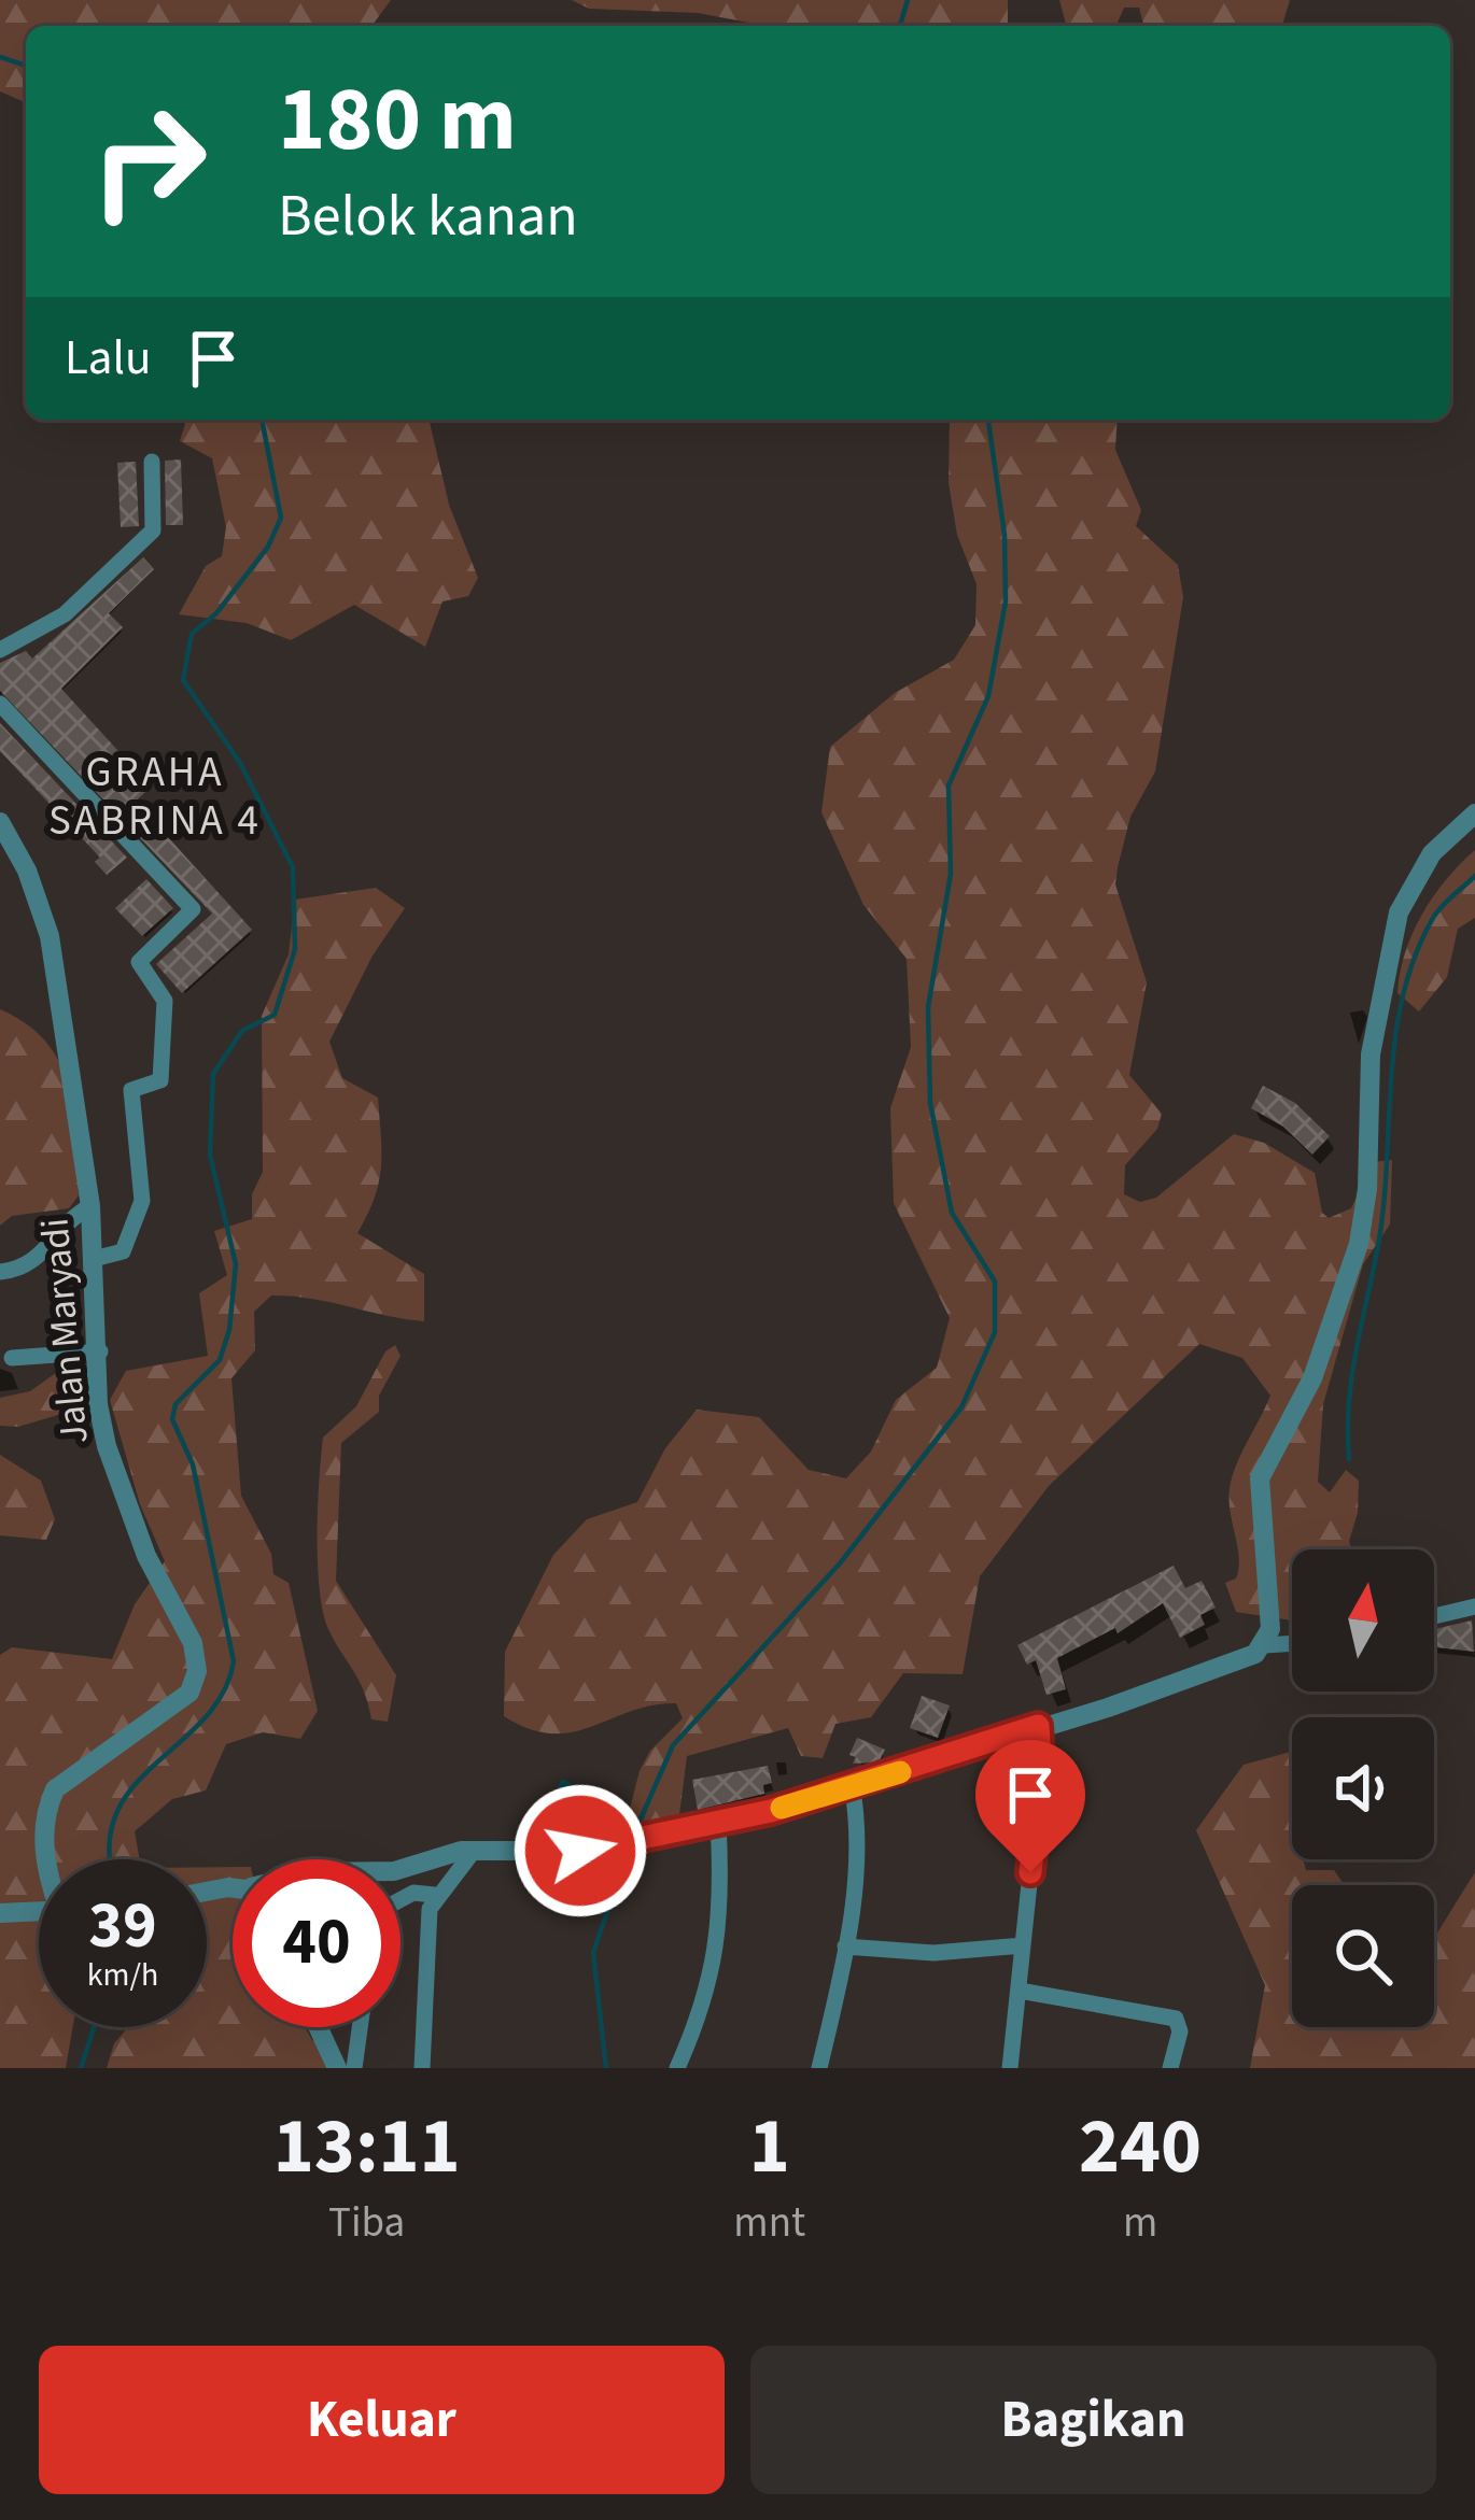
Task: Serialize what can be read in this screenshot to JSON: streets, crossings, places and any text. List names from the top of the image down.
{
  "streets": {
    "street": ["Jalan Maryadi"]
  },
  "districts": ["GRAHA SABRINA 4"],
  "north": "top",
  "page": {
    "turn": ["180 m", "Belok kanan"],
    "then": "Lalu",
    "speed": "39 km/h",
    "limit": "40",
    "eta": [
      "13:11",
      "Tiba",
      "1",
      "mnt",
      "240",
      "m"
    ],
    "buttons": ["Keluar", "Bagikan"]
  }
}
